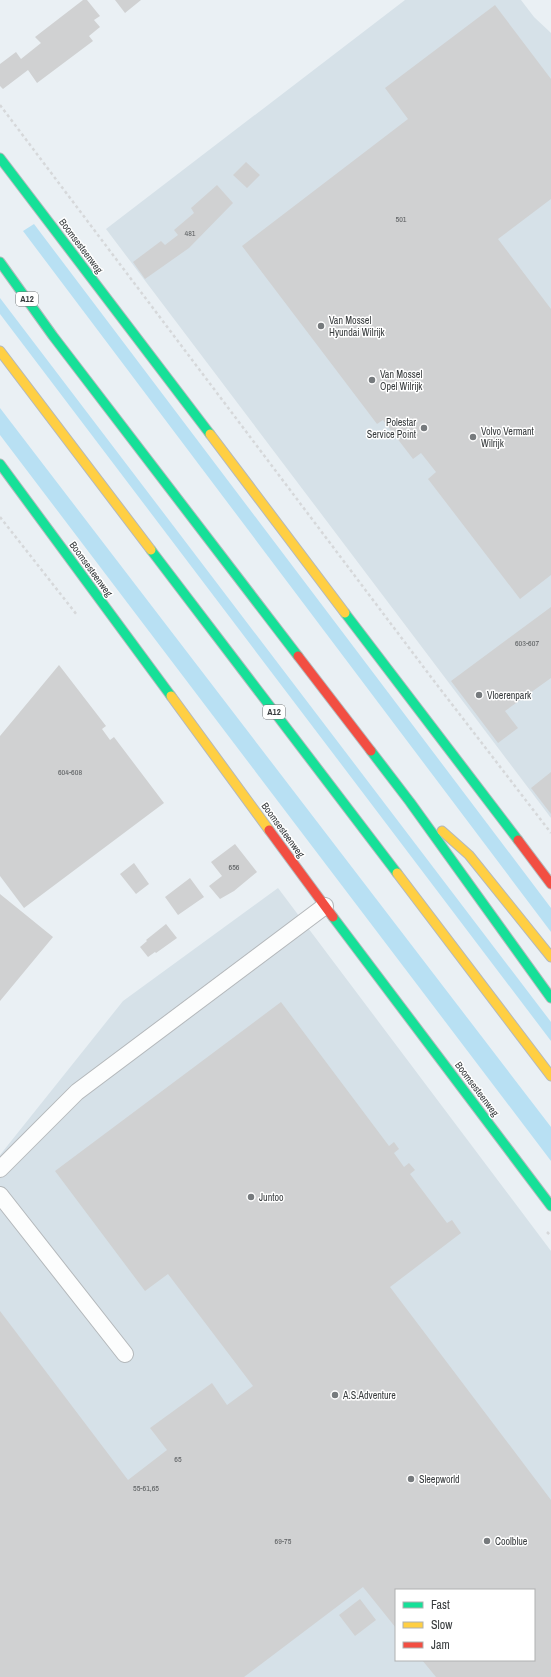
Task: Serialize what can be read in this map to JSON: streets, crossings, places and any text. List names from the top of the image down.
{
  "streets": {
    "main road": ["Boomsesteenweg", "A12"]
  },
  "places": [
    "Van Mossel Hyundai Wilrijk",
    "Van Mossel Opel Wilrijk",
    "Polestar Service Point",
    "Volvo Vermant Wilrijk",
    "Vloerenpark",
    "Juntoo",
    "A.S.Adventure",
    "Sleepworld",
    "Coolblue"
  ],
  "house_numbers": [
    "501",
    "481",
    "603-607",
    "604-608",
    "656",
    "65",
    "55-61,65",
    "69-75"
  ],
  "legend": ["Fast", "Slow", "Jam"]
}
